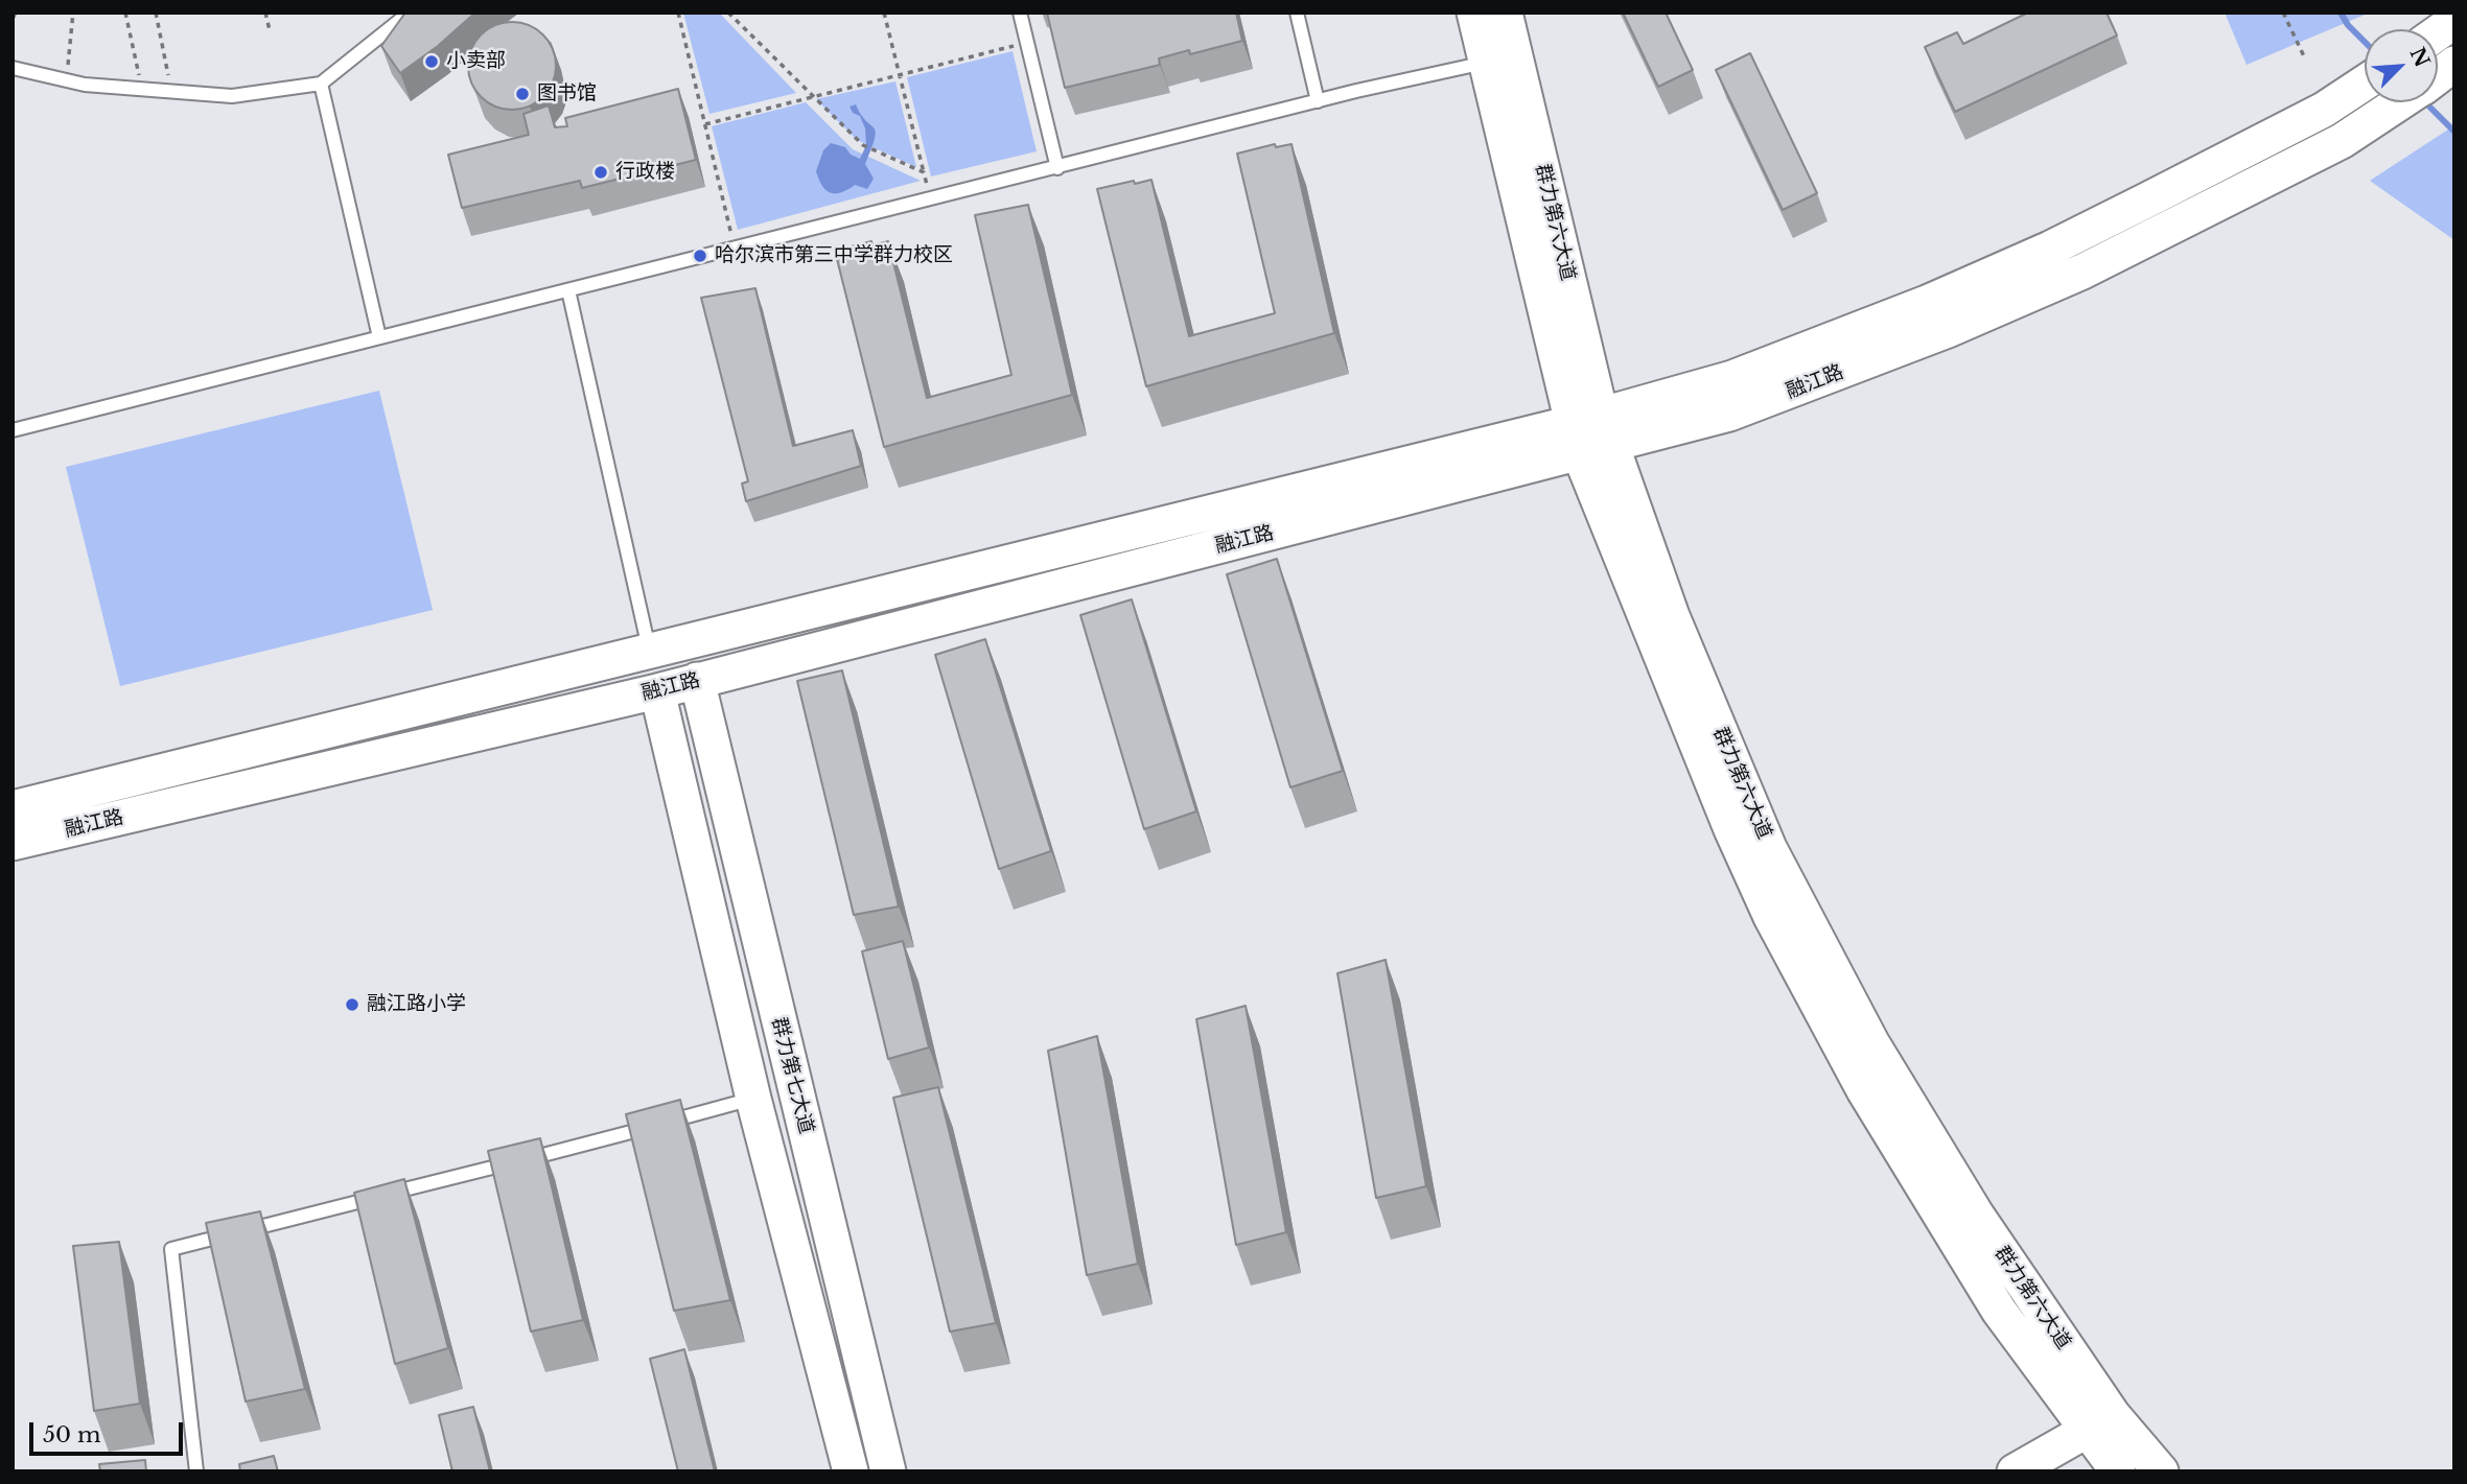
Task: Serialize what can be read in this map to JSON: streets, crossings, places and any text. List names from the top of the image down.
{
  "streets": {
    "main road": ["群力第六大道", "融江路", "群力第七大道"]
  },
  "crossings": [
    ["群力第六大道", "融江路"],
    ["融江路", "群力第七大道"]
  ],
  "places": [
    "小卖部",
    "图书馆",
    "行政楼",
    "哈尔滨市第三中学群力校区",
    "融江路小学"
  ],
  "scale_bar": "50 m",
  "north": "top right"
}
